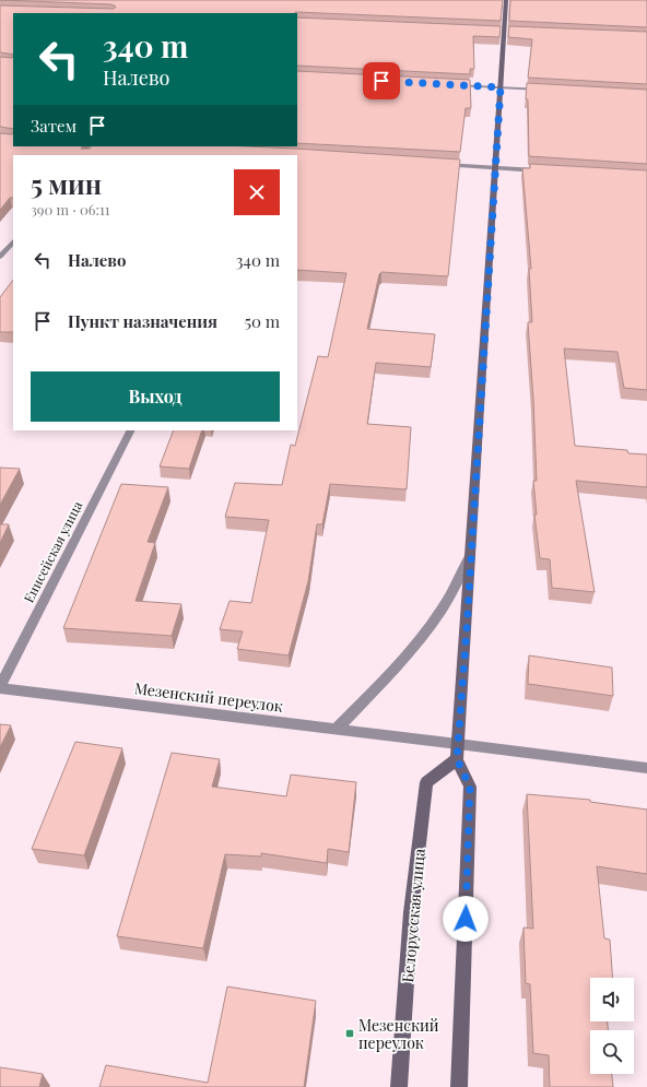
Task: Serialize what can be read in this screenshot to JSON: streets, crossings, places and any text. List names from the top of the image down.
{
  "streets": {
    "main road": ["Белорусская улица"],
    "street": ["Енисейская улица", "Мезенский переулок"]
  },
  "crossings": [
    ["Енисейская улица", "Мезенский переулок"],
    ["Мезенский переулок", "Белорусская улица"]
  ],
  "places": {
    "transit": ["Мезенский переулок"]
  },
  "page": {
    "turn": ["340 m", "Налево"],
    "then": "Затем",
    "heading": ["5 мин", "390 m · 06:11"],
    "list": [
      {
        "name": "Налево",
        "value": "340 m"
      },
      {
        "name": "Пункт назначения",
        "value": "50 m"
      }
    ],
    "buttons": "Выход"
  }
}
